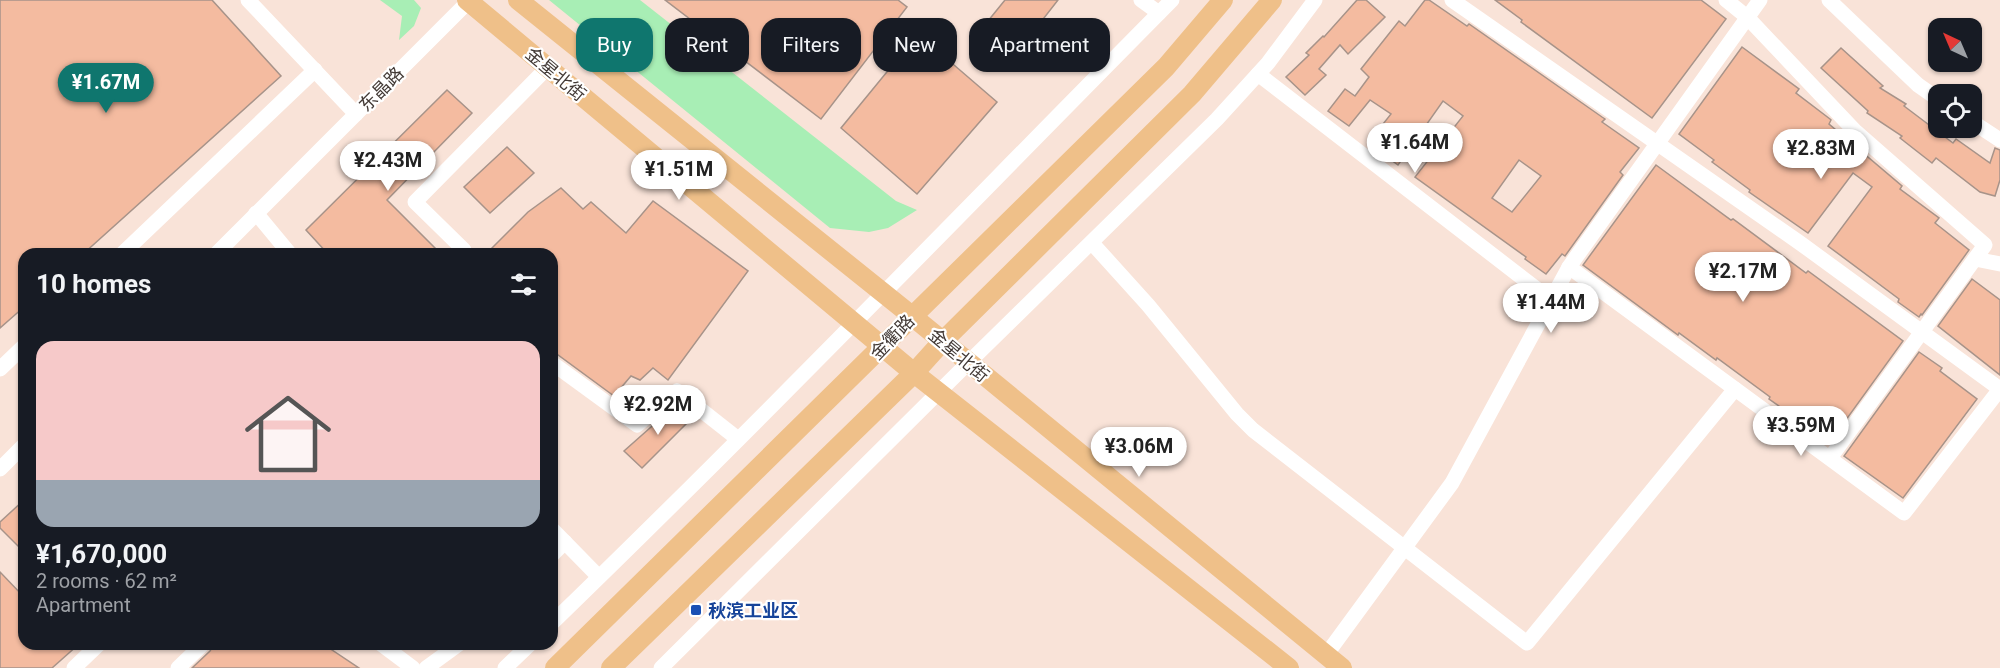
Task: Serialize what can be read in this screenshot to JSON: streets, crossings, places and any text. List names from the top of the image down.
{
  "streets": {
    "main road": ["金星北街", "金衢路"],
    "street": ["东晶路"]
  },
  "crossings": [
    ["金星北街", "东晶路"],
    ["金星北街", "金衢路"]
  ],
  "places": {
    "transit": ["秋滨工业区"]
  },
  "north": "top left",
  "page": {
    "chip": [
      "Buy",
      "Rent",
      "Filters",
      "New",
      "Apartment"
    ],
    "price": [
      "¥1.67M",
      "¥1.64M",
      "¥2.83M",
      "¥2.43M",
      "¥1.51M",
      "¥2.17M",
      "¥1.44M",
      "¥2.92M",
      "¥3.59M",
      "¥3.06M"
    ],
    "heading": "10 homes",
    "list": [
      {
        "name": "¥1,670,000",
        "note": "2 rooms · 62 m² · Apartment"
      }
    ]
  }
}
